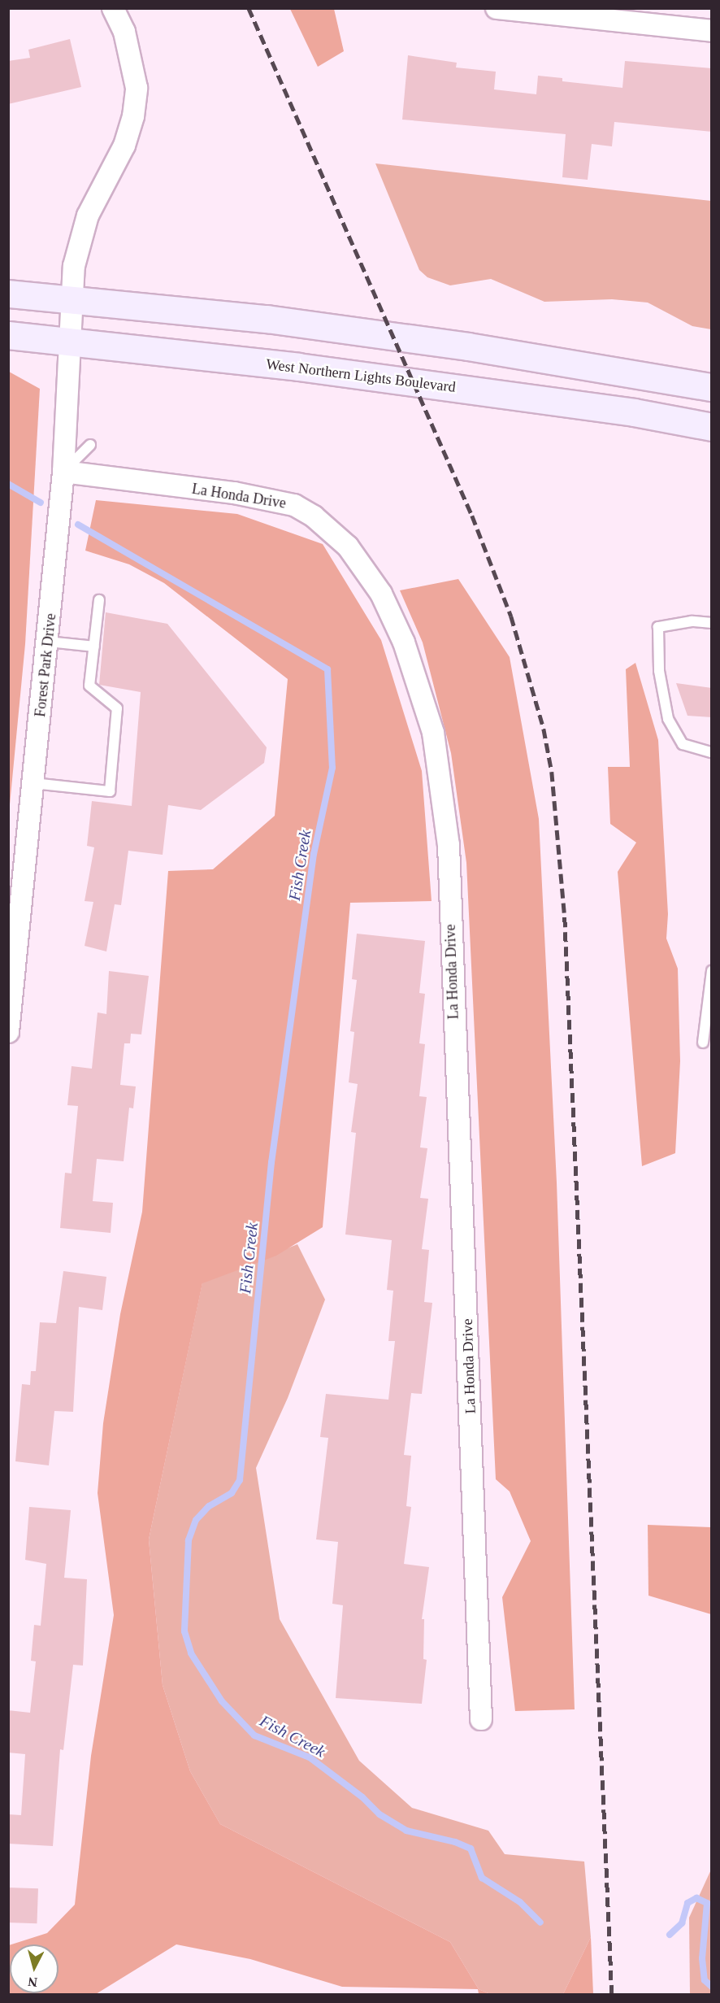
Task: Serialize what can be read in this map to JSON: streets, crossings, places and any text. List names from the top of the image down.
{
  "streets": {
    "main road": ["West Northern Lights Boulevard"],
    "street": ["La Honda Drive", "Forest Park Drive"]
  },
  "crossings": [
    ["West Northern Lights Boulevard", "Forest Park Drive"],
    ["La Honda Drive", "Forest Park Drive"]
  ],
  "water": ["Fish Creek"],
  "north": "bottom"
}
